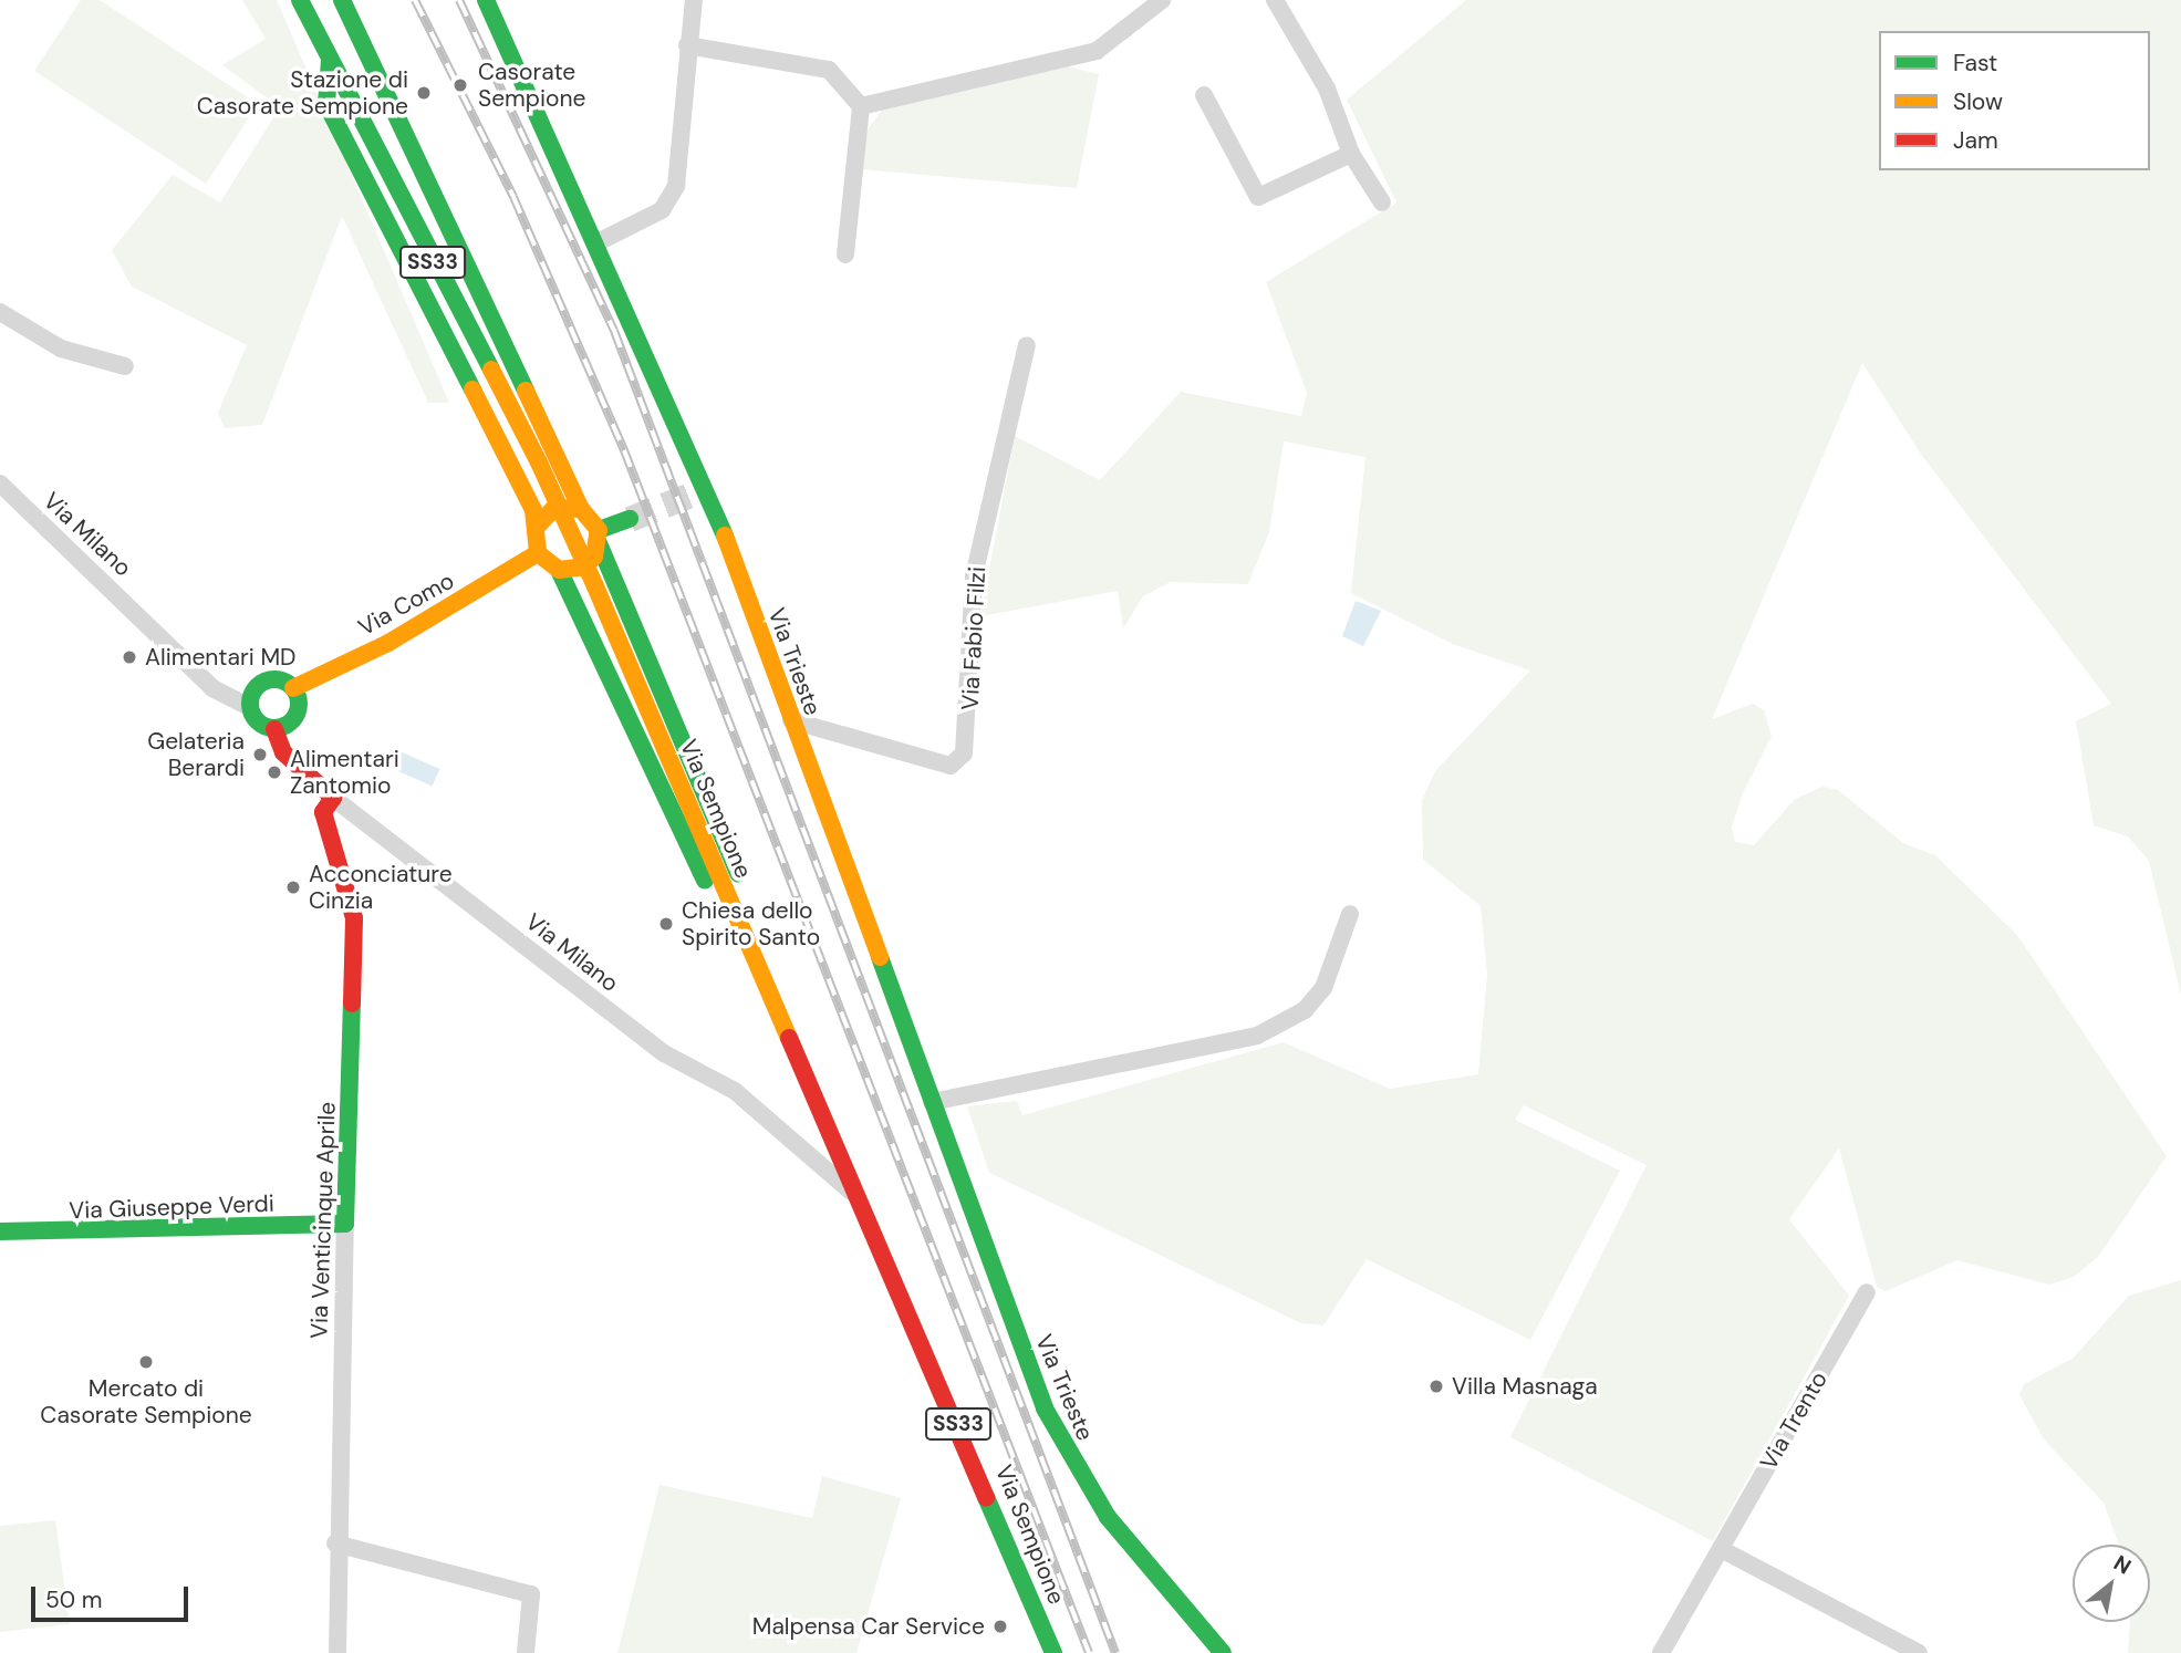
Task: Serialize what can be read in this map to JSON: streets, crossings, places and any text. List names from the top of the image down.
{
  "streets": {
    "main road": [
      "SS33",
      "Via Milano",
      "Via Como",
      "Via Trieste",
      "Via Sempione",
      "Via Giuseppe Verdi",
      "Via Venticinque Aprile"
    ],
    "street": ["Via Fabio Filzi", "Via Trento"]
  },
  "crossings": [
    ["Via Milano", "Via Como"],
    ["Via Milano", "Via Sempione"],
    ["Via Milano", "Via Venticinque Aprile"],
    ["Via Fabio Filzi", "Via Trieste"],
    ["Via Giuseppe Verdi", "Via Venticinque Aprile"]
  ],
  "places": [
    "Casorate Sempione",
    "Stazione di Casorate Sempione",
    "Alimentari MD",
    "Gelateria Berardi",
    "Alimentari Zantomio",
    "Acconciature Cinzia",
    "Chiesa dello Spirito Santo",
    "Mercato di Casorate Sempione",
    "Villa Masnaga",
    "Malpensa Car Service"
  ],
  "legend": ["Fast", "Slow", "Jam"],
  "scale_bar": "50 m",
  "north": "top right"
}
